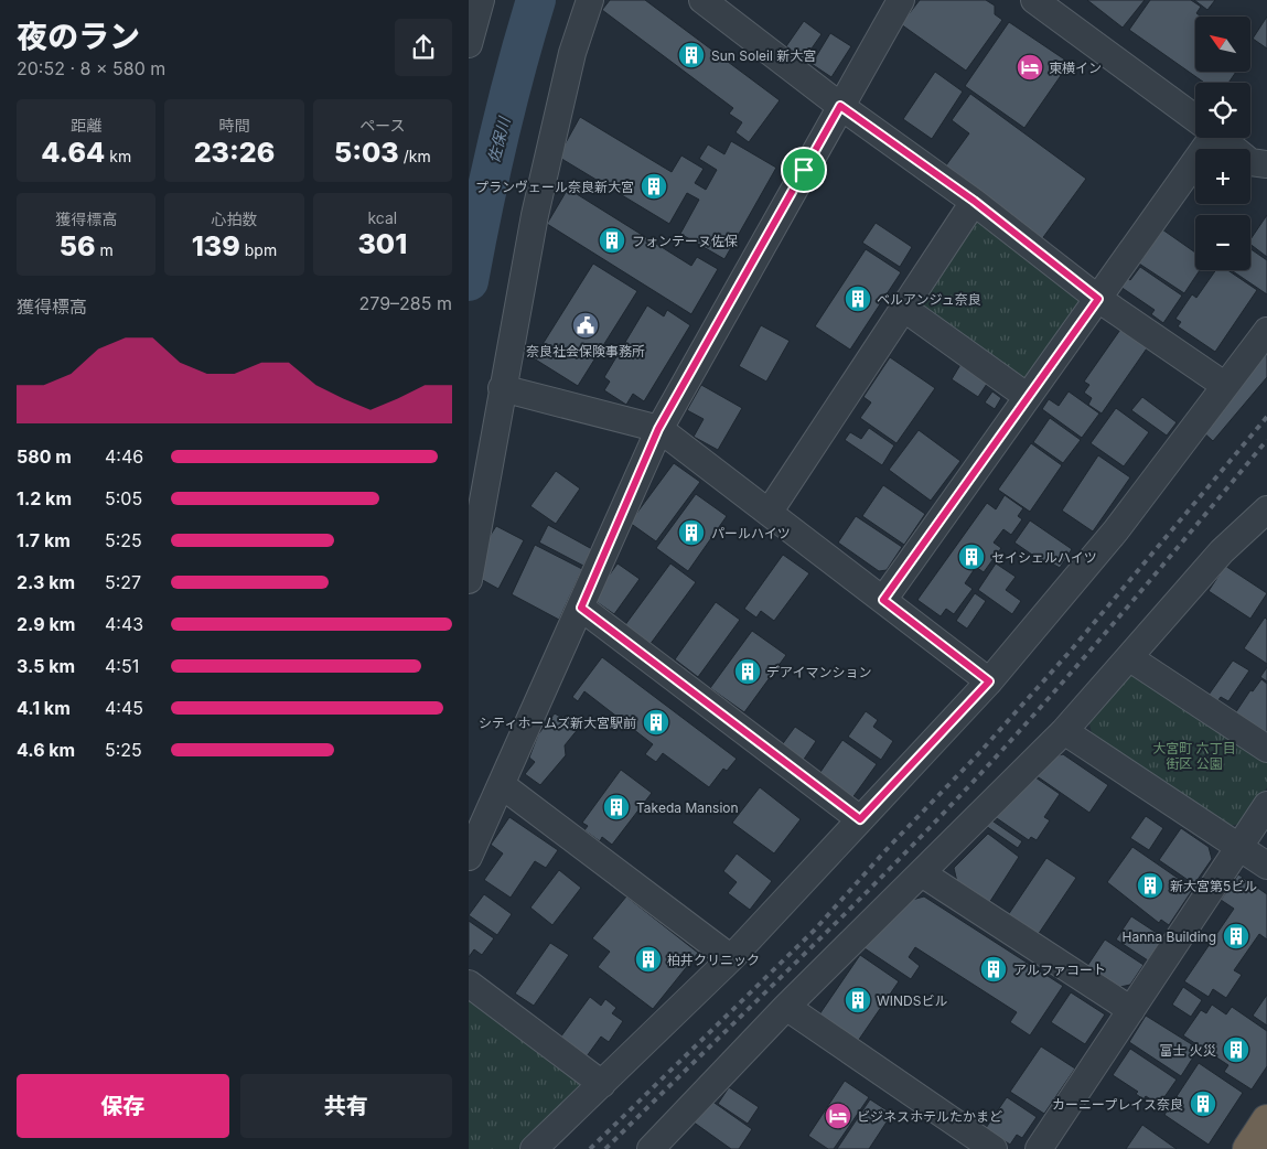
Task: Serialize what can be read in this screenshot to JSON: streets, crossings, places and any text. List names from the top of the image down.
{
  "water": ["佐保川"],
  "parks": ["大宮町 六丁目 街区 公園"],
  "places": {
    "building": [
      "Sun Soleil 新大宮",
      "プランヴェール奈良新大宮",
      "フォンテーヌ佐保",
      "ベルアンジュ奈良",
      "パールハイツ",
      "セイシェルハイツ",
      "デアイマンション",
      "シティホームズ新大宮駅前",
      "Takeda Mansion",
      "新大宮第5ビル",
      "Hanna Building",
      "柏井クリニック",
      "アルファコート",
      "WINDSビル",
      "富士 火災",
      "カーニープレイス奈良"
    ],
    "hotel": ["東横イン", "ビジネスホテルたかまど"],
    "public building": ["奈良社会保険事務所"]
  },
  "north": "top left",
  "page": {
    "heading": ["夜のラン", "20:52 · 8 × 580 m"],
    "map_buttons": ["+", "−"],
    "stats": [
      ["距離", "4.64 km"],
      ["時間", "23:26"],
      ["ペース", "5:03 /km"],
      ["獲得標高", "56 m"],
      ["心拍数", "139 bpm"],
      ["kcal", "301"]
    ],
    "chart": ["獲得標高", "279–285 m"],
    "list": [
      {
        "name": "580 m",
        "note": "4:46"
      },
      {
        "name": "1.2 km",
        "note": "5:05"
      },
      {
        "name": "1.7 km",
        "note": "5:25"
      },
      {
        "name": "2.3 km",
        "note": "5:27"
      },
      {
        "name": "2.9 km",
        "note": "4:43"
      },
      {
        "name": "3.5 km",
        "note": "4:51"
      },
      {
        "name": "4.1 km",
        "note": "4:45"
      },
      {
        "name": "4.6 km",
        "note": "5:25"
      }
    ],
    "buttons": ["保存", "共有"]
  }
}
